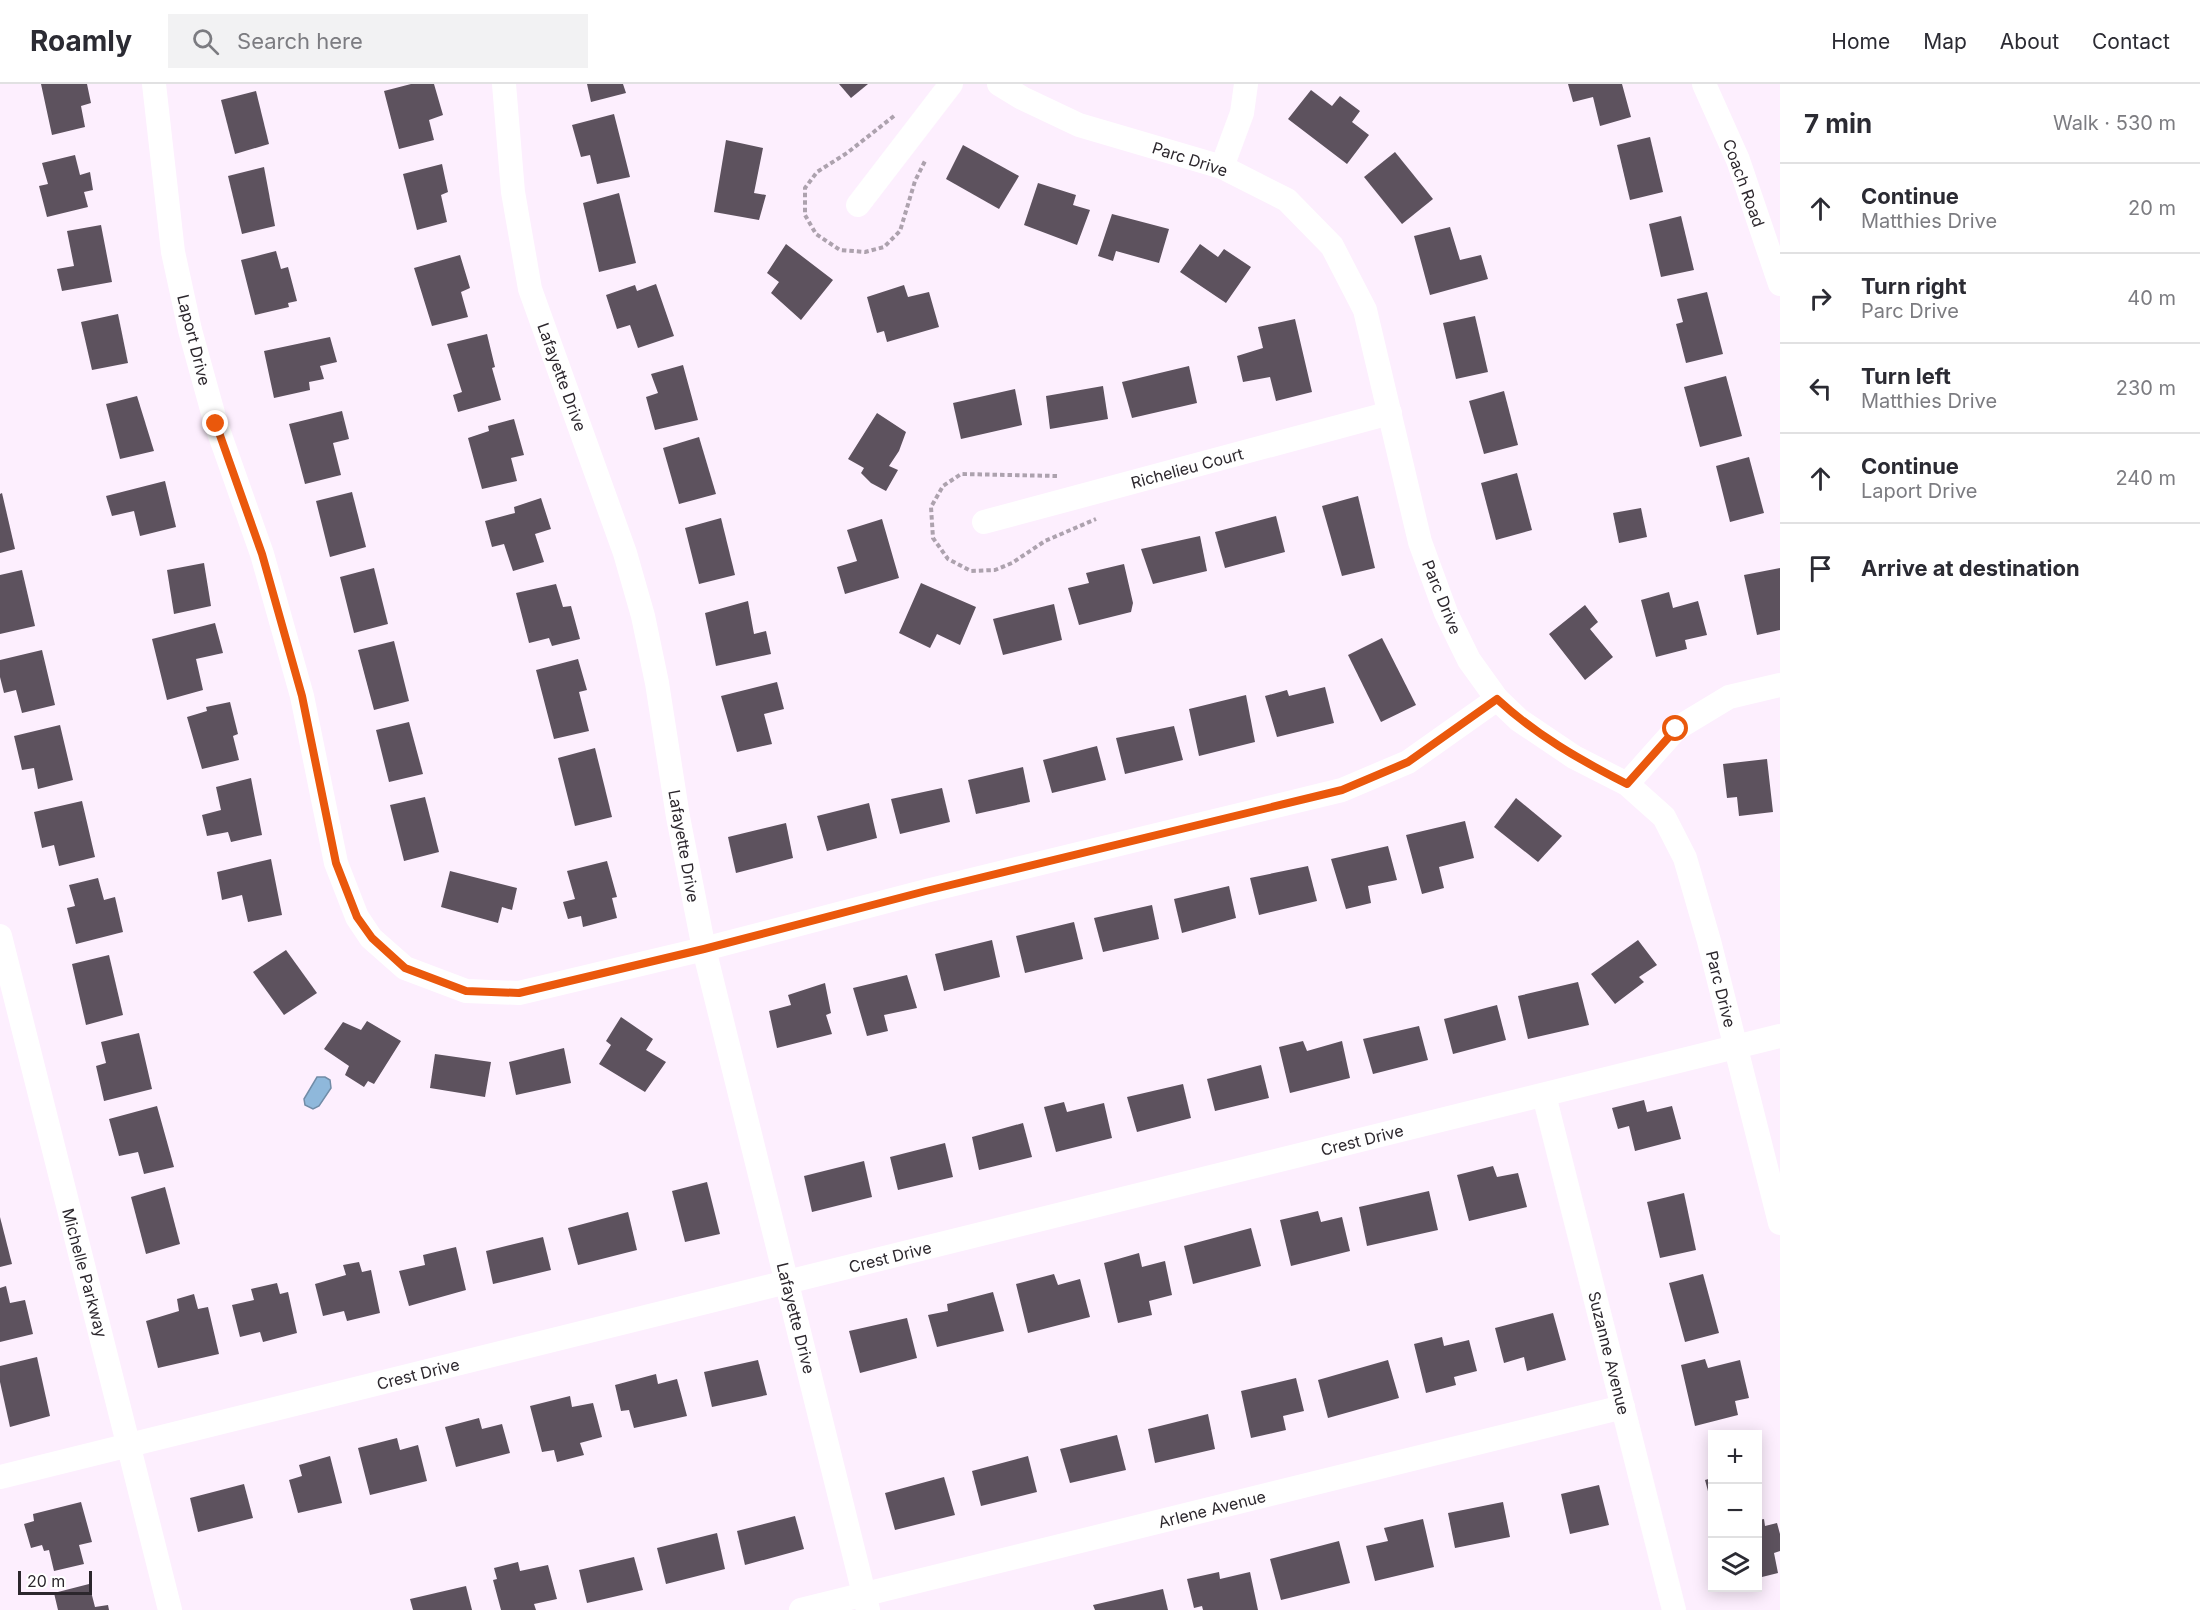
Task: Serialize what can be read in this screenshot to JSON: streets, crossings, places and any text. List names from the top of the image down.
{
  "streets": {
    "street": [
      "Parc Drive",
      "Coach Road",
      "Laport Drive",
      "Lafayette Drive",
      "Richelieu Court",
      "Crest Drive",
      "Michelle Parkway",
      "Suzanne Avenue",
      "Arlene Avenue"
    ]
  },
  "crossings": [
    ["Parc Drive", "Laport Drive"],
    ["Parc Drive", "Richelieu Court"],
    ["Parc Drive", "Crest Drive"],
    ["Laport Drive", "Lafayette Drive"],
    ["Lafayette Drive", "Crest Drive"],
    ["Lafayette Drive", "Arlene Avenue"],
    ["Crest Drive", "Michelle Parkway"],
    ["Crest Drive", "Suzanne Avenue"],
    ["Suzanne Avenue", "Arlene Avenue"]
  ],
  "scale_bar": "20 m",
  "page": {
    "header": "Roamly",
    "search": "Search here",
    "nav": [
      "Home",
      "Map",
      "About",
      "Contact"
    ],
    "heading": ["7 min", "Walk · 530 m"],
    "list": [
      ["Continue", "Matthies Drive", "20 m"],
      ["Turn right", "Parc Drive", "40 m"],
      ["Turn left", "Matthies Drive", "230 m"],
      ["Continue", "Laport Drive", "240 m"],
      "Arrive at destination"
    ],
    "map_buttons": ["+", "−"],
    "scale": "20 m"
  }
}
